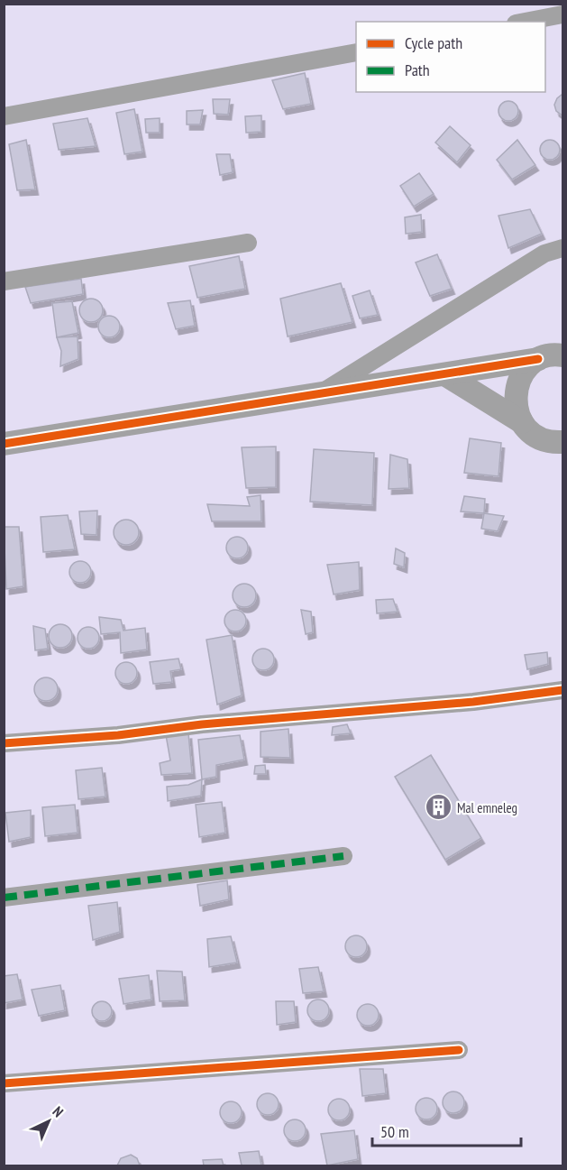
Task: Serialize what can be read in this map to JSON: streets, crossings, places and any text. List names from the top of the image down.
{
  "places": {
    "building": ["Mal emneleg"]
  },
  "legend": ["Cycle path", "Path"],
  "scale_bar": "50 m",
  "north": "top right"
}
